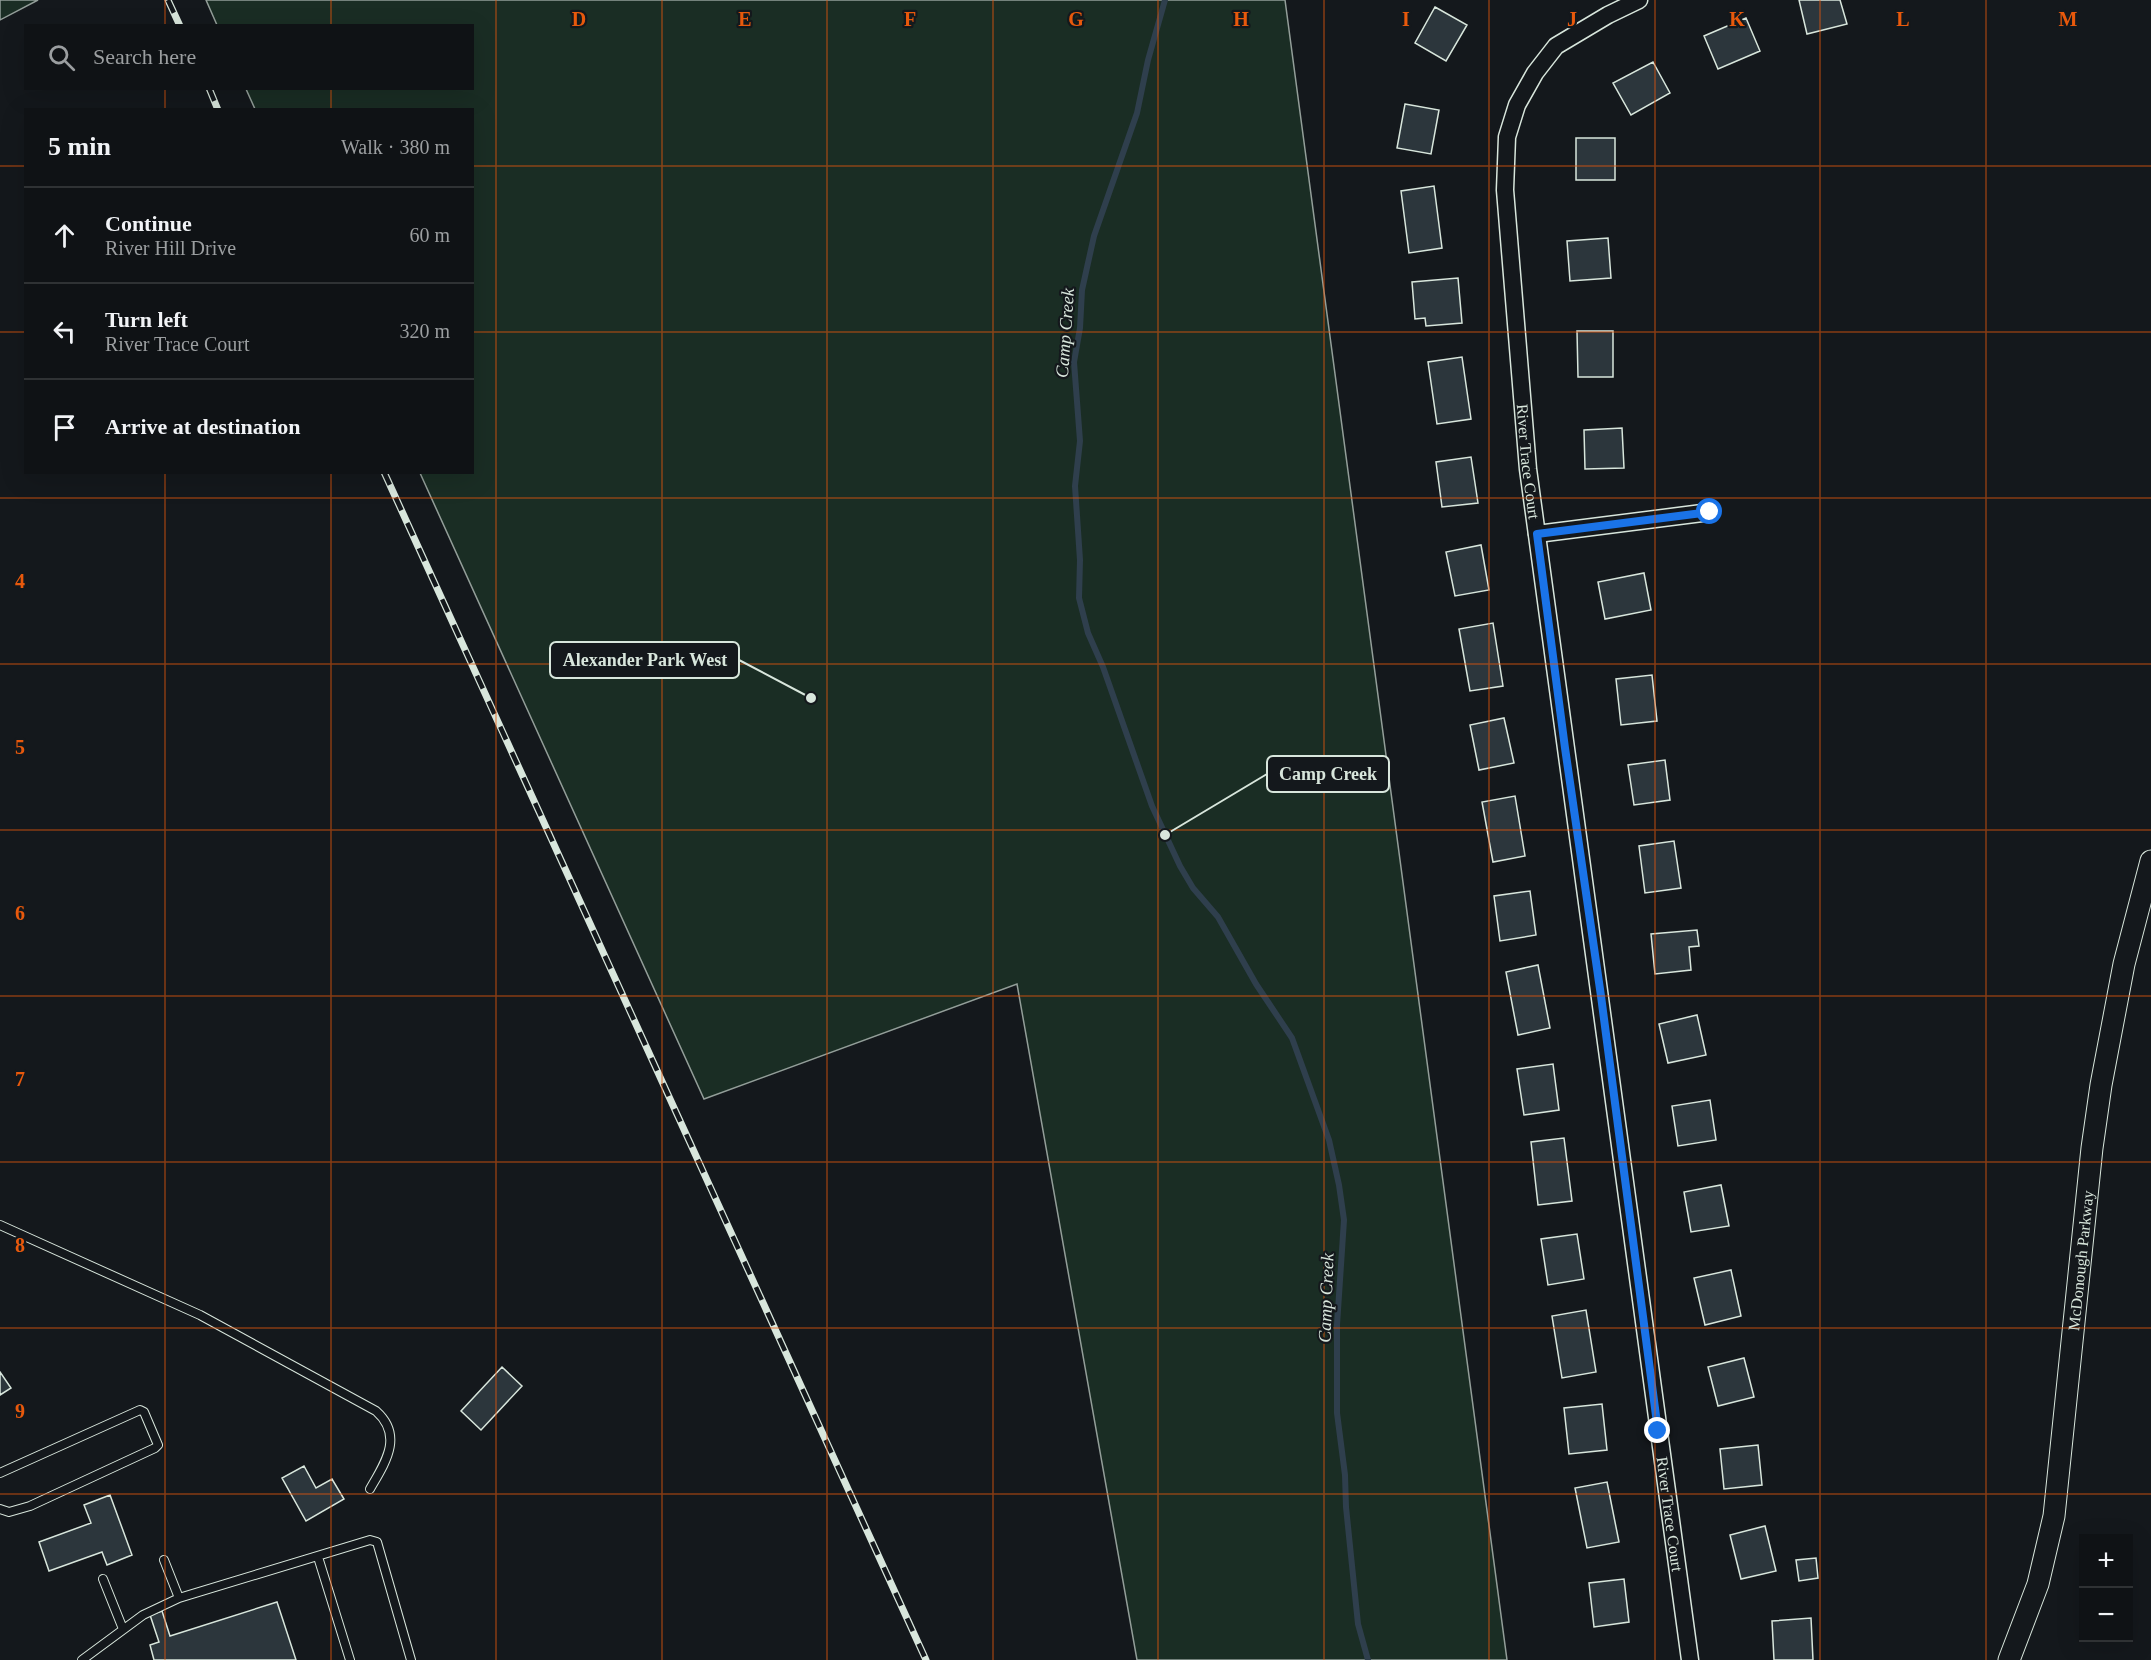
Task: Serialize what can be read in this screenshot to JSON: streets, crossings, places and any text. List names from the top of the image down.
{
  "streets": {
    "street": ["River Trace Court", "McDonough Parkway"]
  },
  "water": ["Camp Creek"],
  "places": ["Alexander Park West", "Camp Creek"],
  "page": {
    "search": "Search here",
    "heading": ["5 min", "Walk · 380 m"],
    "list": [
      ["Continue", "River Hill Drive", "60 m"],
      ["Turn left", "River Trace Court", "320 m"],
      "Arrive at destination"
    ],
    "map_buttons": ["+", "−"]
  },
  "grid": {
    "columns": [
      "D",
      "E",
      "F",
      "G",
      "H",
      "I",
      "J",
      "K",
      "L",
      "M"
    ],
    "rows": [
      "4",
      "5",
      "6",
      "7",
      "8",
      "9"
    ]
  }
}
